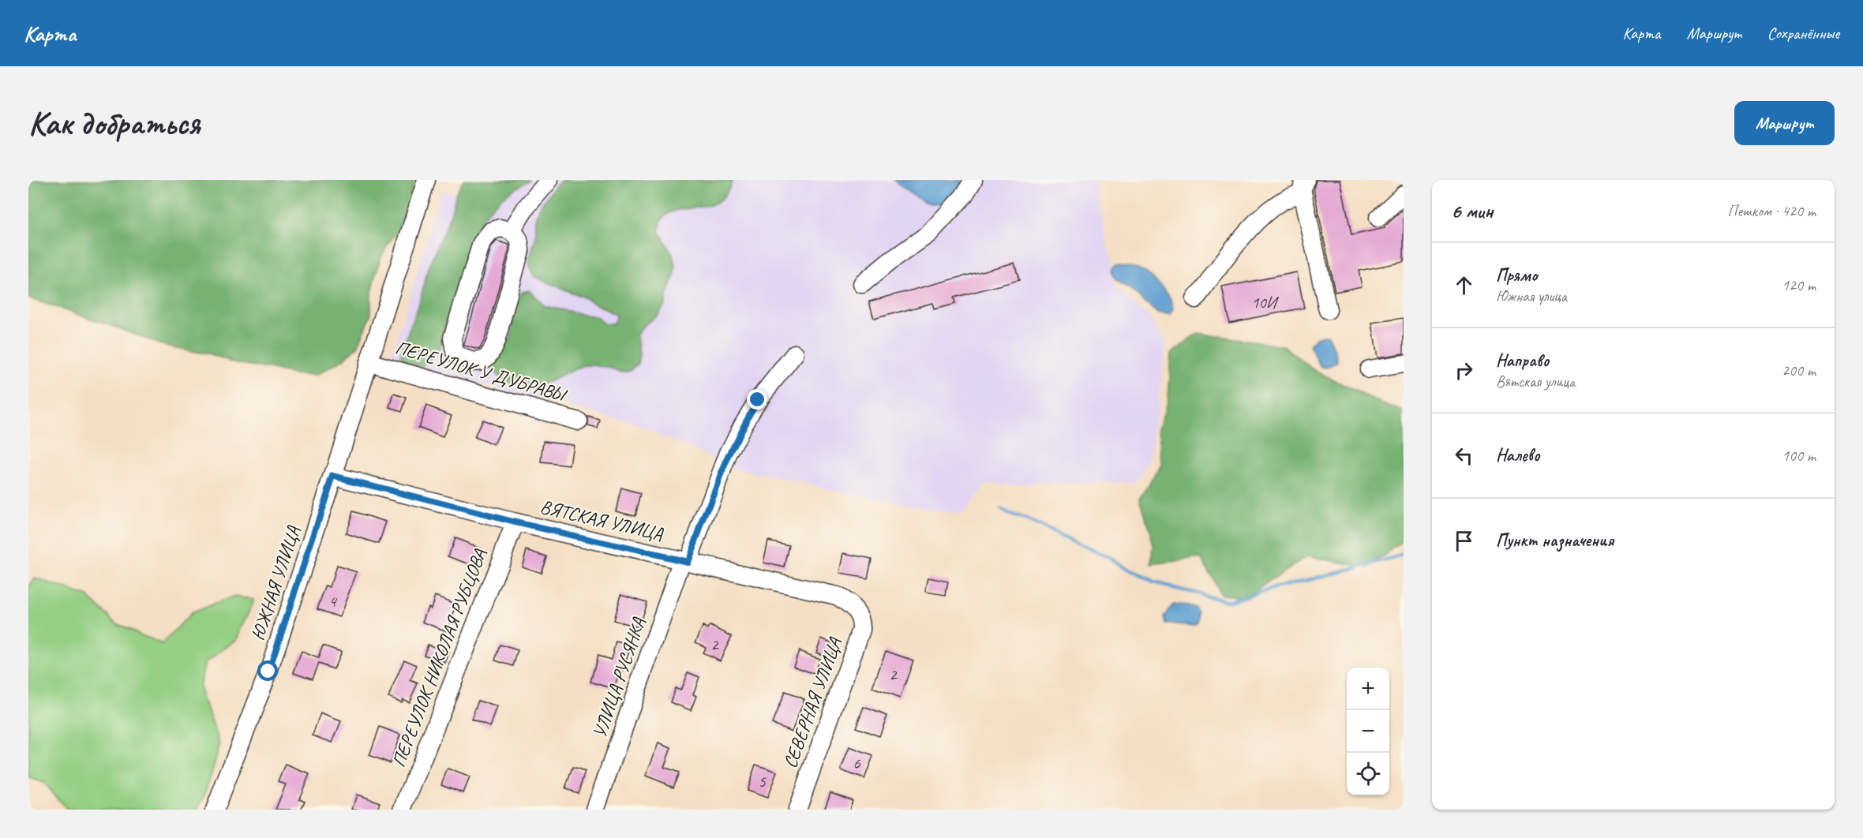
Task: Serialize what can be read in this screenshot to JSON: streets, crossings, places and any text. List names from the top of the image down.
{
  "streets": {
    "street": [
      "ПЕРЕУЛОК У ДУБРАВЫ",
      "ВЯТСКАЯ УЛИЦА",
      "ЮЖНАЯ УЛИЦА",
      "ПЕРЕУЛОК НИКОЛАЯ РУБЦОВА",
      "УЛИЦА РУСЯНКА",
      "СЕВЕРНАЯ УЛИЦА"
    ]
  },
  "crossings": [
    ["ПЕРЕУЛОК У ДУБРАВЫ", "ЮЖНАЯ УЛИЦА"],
    ["ВЯТСКАЯ УЛИЦА", "ЮЖНАЯ УЛИЦА"],
    ["ВЯТСКАЯ УЛИЦА", "ПЕРЕУЛОК НИКОЛАЯ РУБЦОВА"],
    ["ВЯТСКАЯ УЛИЦА", "УЛИЦА РУСЯНКА"],
    ["ВЯТСКАЯ УЛИЦА", "СЕВЕРНАЯ УЛИЦА"]
  ],
  "house_numbers": [
    "10И",
    "4",
    "2",
    "2",
    "6",
    "5"
  ],
  "page": {
    "header": "Карта",
    "nav": ["Карта", "Маршрут", "Сохранённые"],
    "buttons": "Маршрут",
    "title": "Как добраться",
    "heading": ["6 мин", "Пешком · 420 m"],
    "list": [
      ["Прямо", "Южная улица", "120 m"],
      ["Направо", "Вятская улица", "200 m"],
      ["Налево", "100 m"],
      "Пункт назначения"
    ],
    "map_buttons": ["+", "−"]
  }
}
